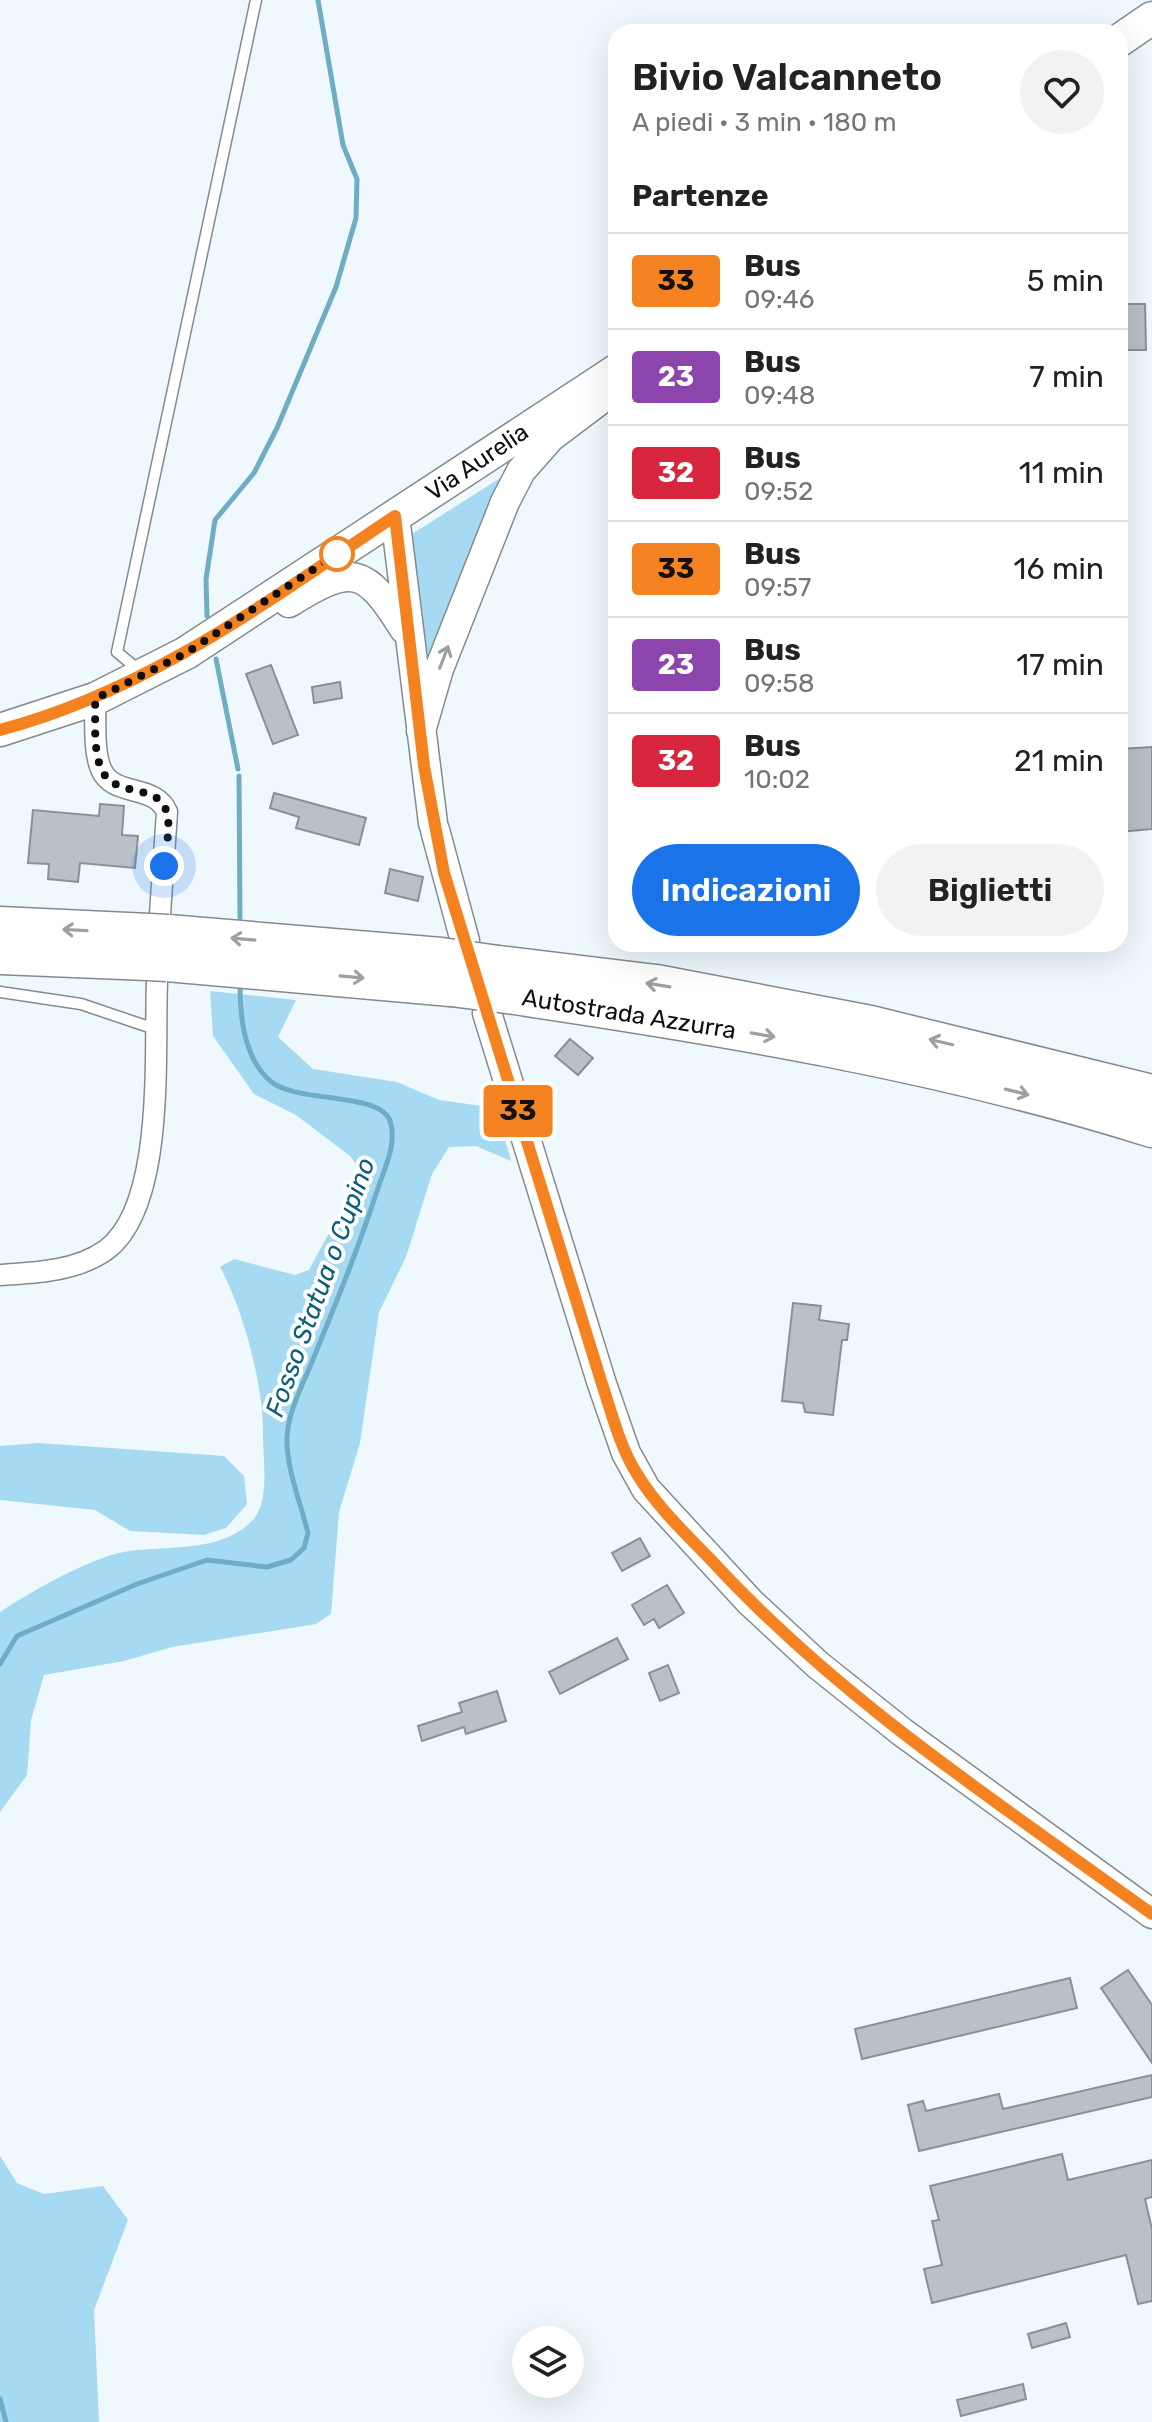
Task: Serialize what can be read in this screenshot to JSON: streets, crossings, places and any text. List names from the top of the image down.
{
  "streets": {
    "highway": ["Autostrada Azzurra"],
    "main road": ["Via Aurelia"]
  },
  "water": ["Fosso Statua o Cupino"],
  "lines": ["bus line 33"],
  "page": {
    "on_map": "33",
    "heading": [
      ["Bivio Valcanneto", "A piedi · 3 min · 180 m"],
      "Partenze"
    ],
    "list": [
      {
        "mark": "33",
        "name": "Bus",
        "note": "09:46",
        "value": "5 min"
      },
      {
        "mark": "23",
        "name": "Bus",
        "note": "09:48",
        "value": "7 min"
      },
      {
        "mark": "32",
        "name": "Bus",
        "note": "09:52",
        "value": "11 min"
      },
      {
        "mark": "33",
        "name": "Bus",
        "note": "09:57",
        "value": "16 min"
      },
      {
        "mark": "23",
        "name": "Bus",
        "note": "09:58",
        "value": "17 min"
      },
      {
        "mark": "32",
        "name": "Bus",
        "note": "10:02",
        "value": "21 min"
      }
    ],
    "buttons": ["Indicazioni", "Biglietti"]
  }
}
